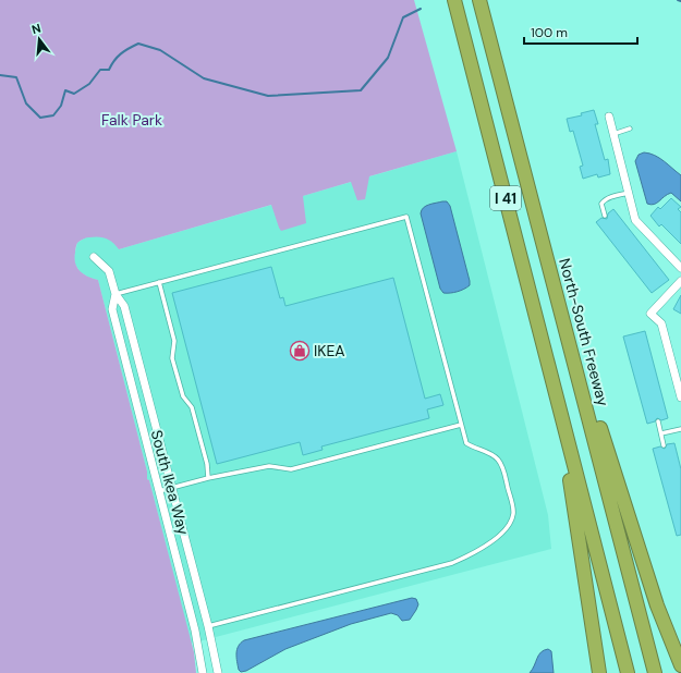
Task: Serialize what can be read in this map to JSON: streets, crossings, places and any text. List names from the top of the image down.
{
  "streets": {
    "highway": ["I 41", "North-South Freeway"],
    "street": ["South Ikea Way"]
  },
  "parks": ["Falk Park"],
  "places": {
    "shop": ["IKEA"]
  },
  "scale_bar": "100 m",
  "north": "top"
}
